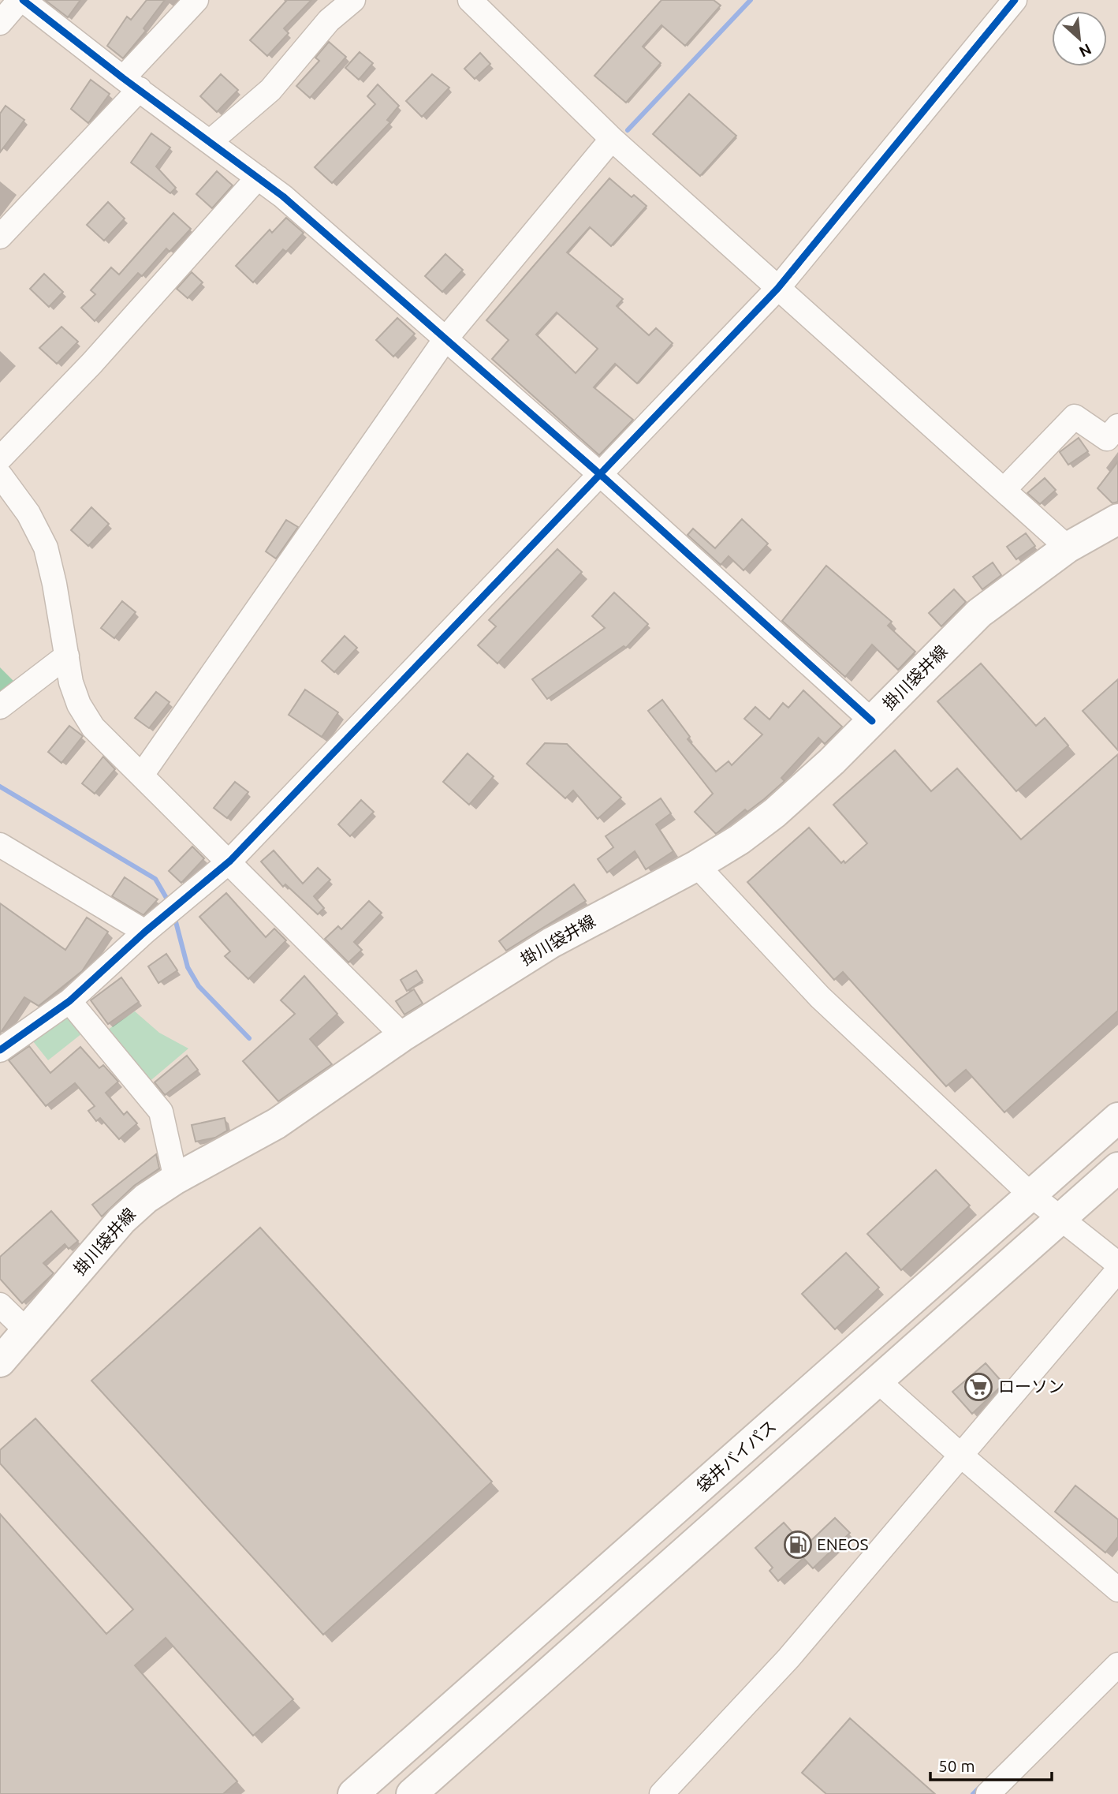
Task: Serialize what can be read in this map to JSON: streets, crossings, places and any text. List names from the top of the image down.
{
  "streets": {
    "main road": ["掛川袋井線", "袋井バイパス"]
  },
  "places": {
    "supermarket": ["ローソン"],
    "fuel station": ["ENEOS"]
  },
  "scale_bar": "50 m",
  "north": "bottom right"
}
